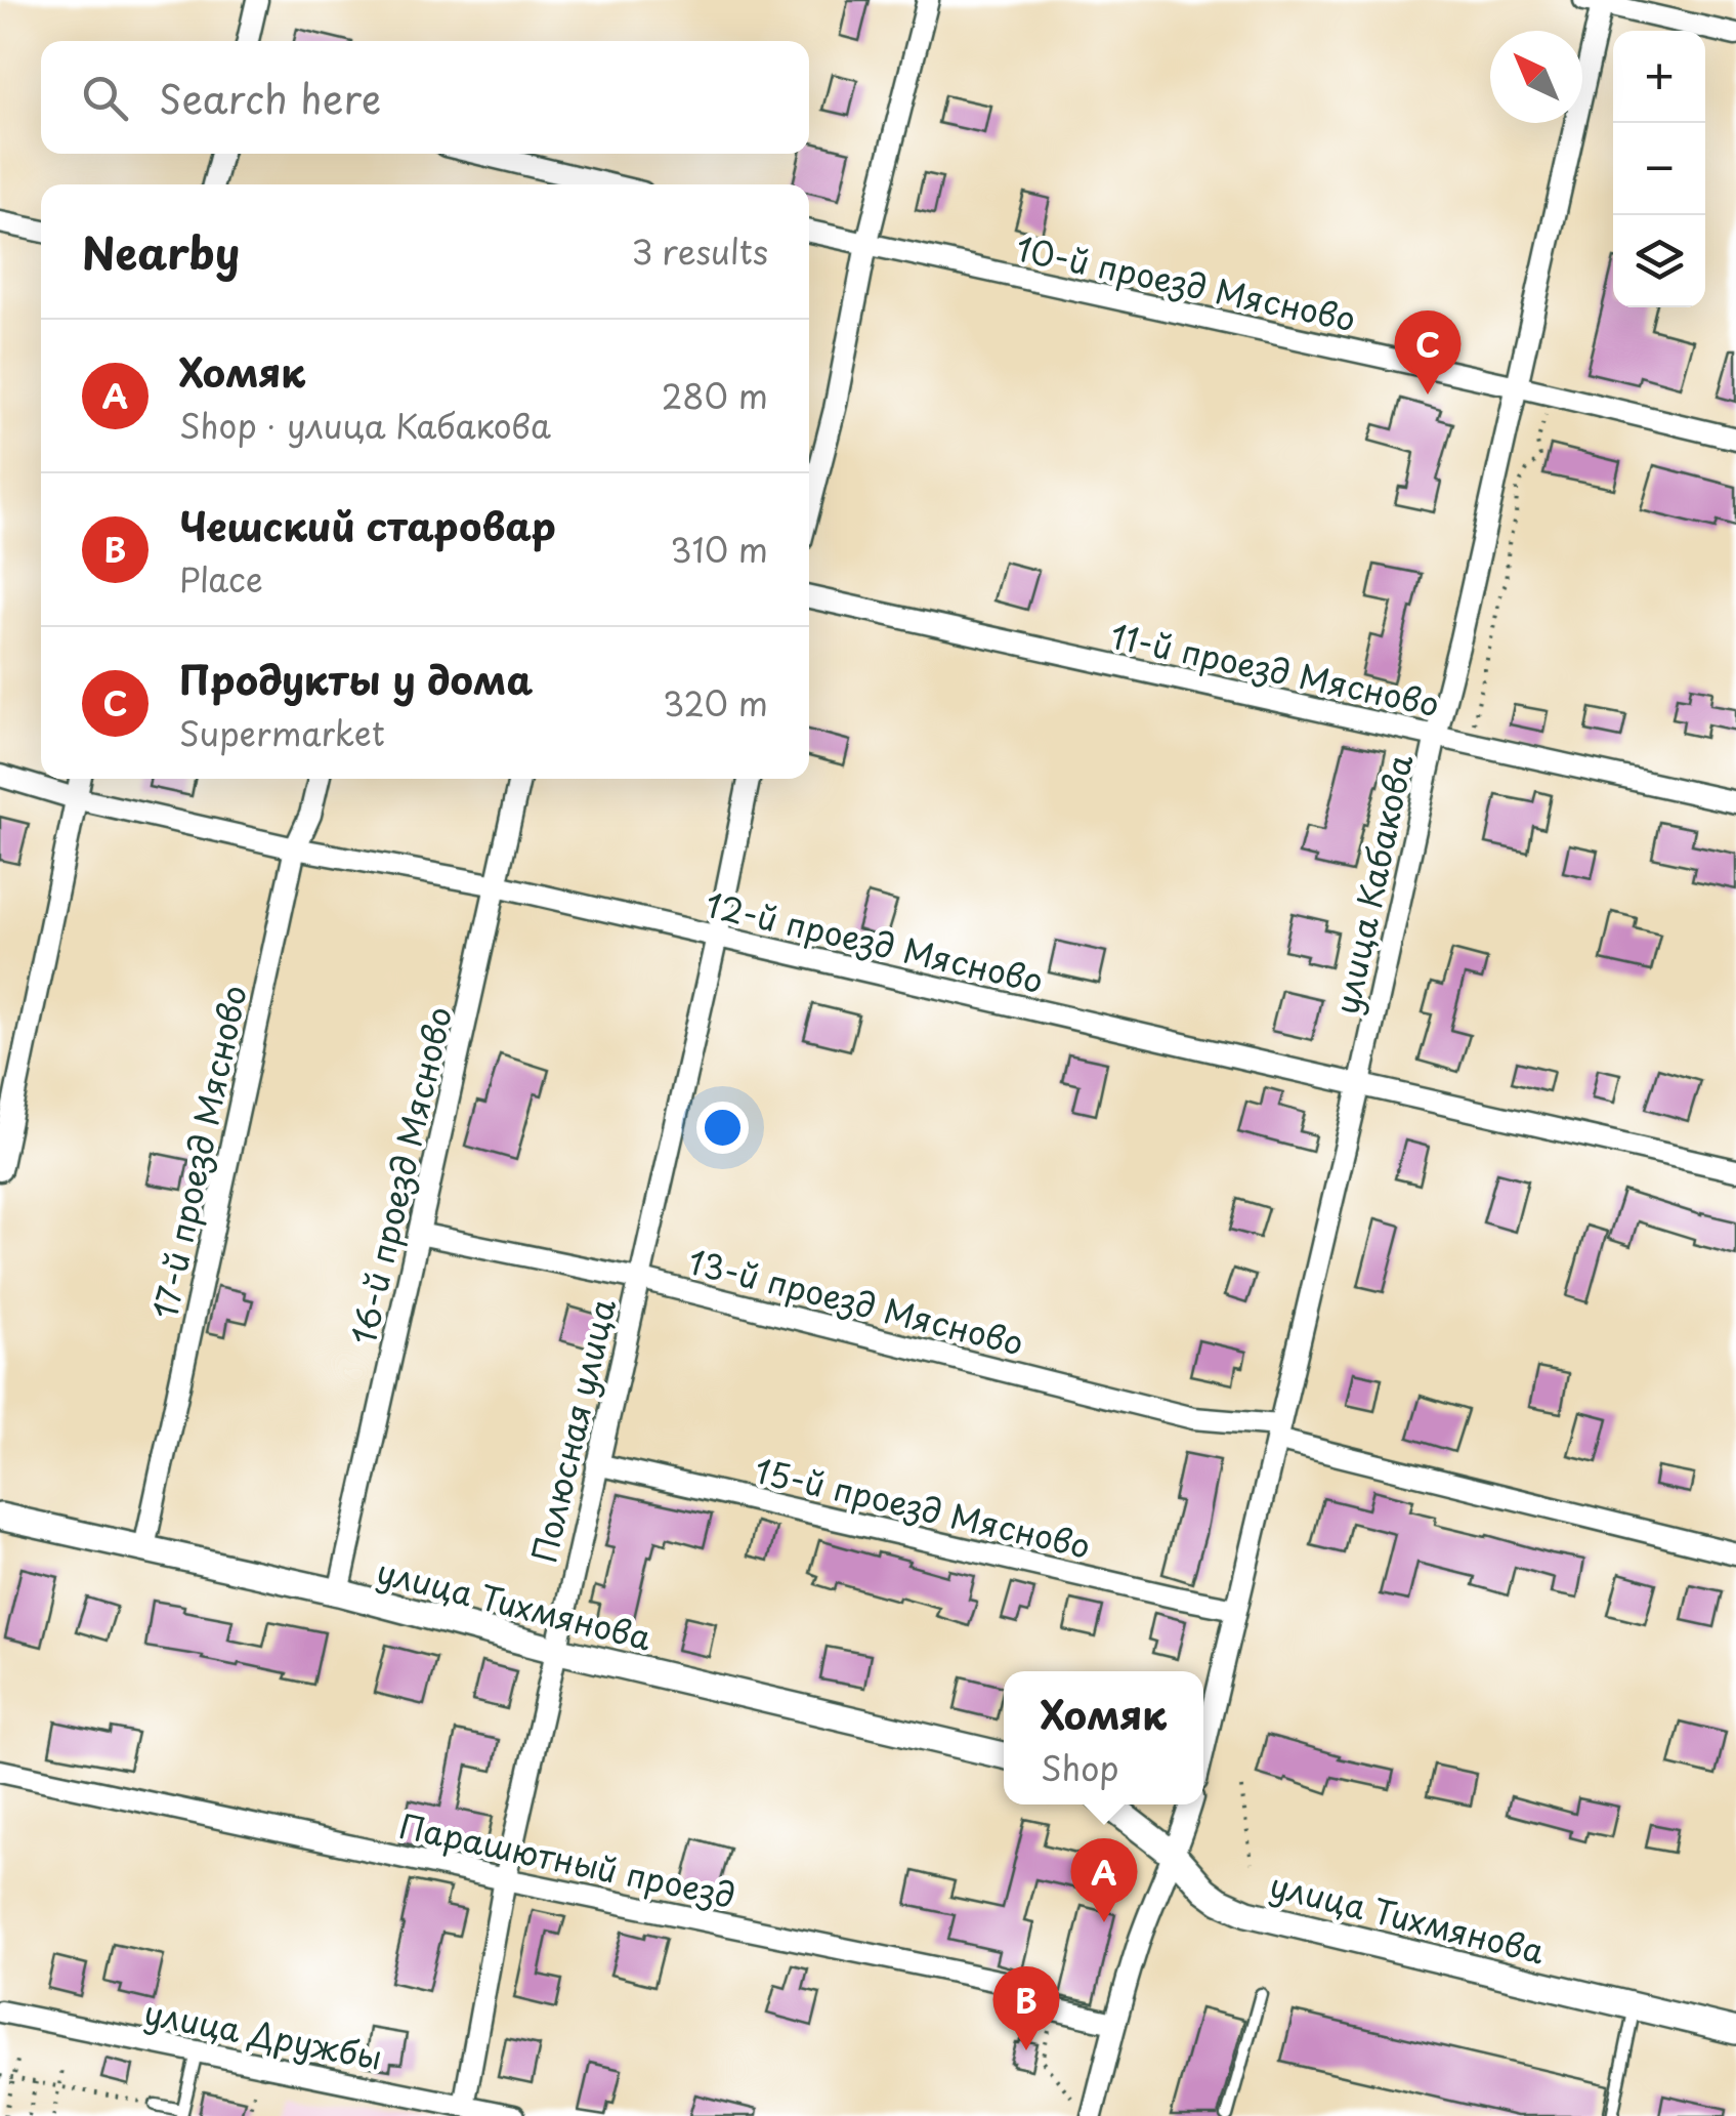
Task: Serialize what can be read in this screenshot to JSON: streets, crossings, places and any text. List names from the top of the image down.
{
  "streets": {
    "street": [
      "10-й проезд Мясново",
      "11-й проезд Мясново",
      "улица Кабакова",
      "12-й проезд Мясново",
      "17-й проезд Мясново",
      "16-й проезд Мясново",
      "13-й проезд Мясново",
      "Полюсная улица",
      "15-й проезд Мясново",
      "улица Тихмянова",
      "Парашютный проезд",
      "улица Дружбы"
    ]
  },
  "crossings": [
    ["10-й проезд Мясново", "улица Кабакова"],
    ["11-й проезд Мясново", "улица Кабакова"],
    ["улица Кабакова", "12-й проезд Мясново"],
    ["улица Кабакова", "13-й проезд Мясново"],
    ["улица Кабакова", "15-й проезд Мясново"],
    ["12-й проезд Мясново", "17-й проезд Мясново"],
    ["12-й проезд Мясново", "16-й проезд Мясново"],
    ["12-й проезд Мясново", "Полюсная улица"],
    ["17-й проезд Мясново", "улица Тихмянова"],
    ["16-й проезд Мясново", "13-й проезд Мясново"],
    ["16-й проезд Мясново", "улица Тихмянова"],
    ["13-й проезд Мясново", "Полюсная улица"],
    ["Полюсная улица", "15-й проезд Мясново"],
    ["Полюсная улица", "улица Тихмянова"],
    ["Полюсная улица", "Парашютный проезд"],
    ["Полюсная улица", "улица Дружбы"]
  ],
  "north": "top left",
  "page": {
    "map_buttons": ["+", "−"],
    "search": "Search here",
    "heading": ["Nearby", "3 results"],
    "pins": ["C", "A", "B"],
    "list": [
      {
        "mark": "A",
        "name": "Хомяк",
        "note": "Shop · улица Кабакова",
        "value": "280 m"
      },
      {
        "mark": "B",
        "name": "Чешский старовар",
        "note": "Place",
        "value": "310 m"
      },
      {
        "mark": "C",
        "name": "Продукты у дома",
        "note": "Supermarket",
        "value": "320 m"
      }
    ],
    "popup": ["Хомяк", "Shop"]
  }
}
